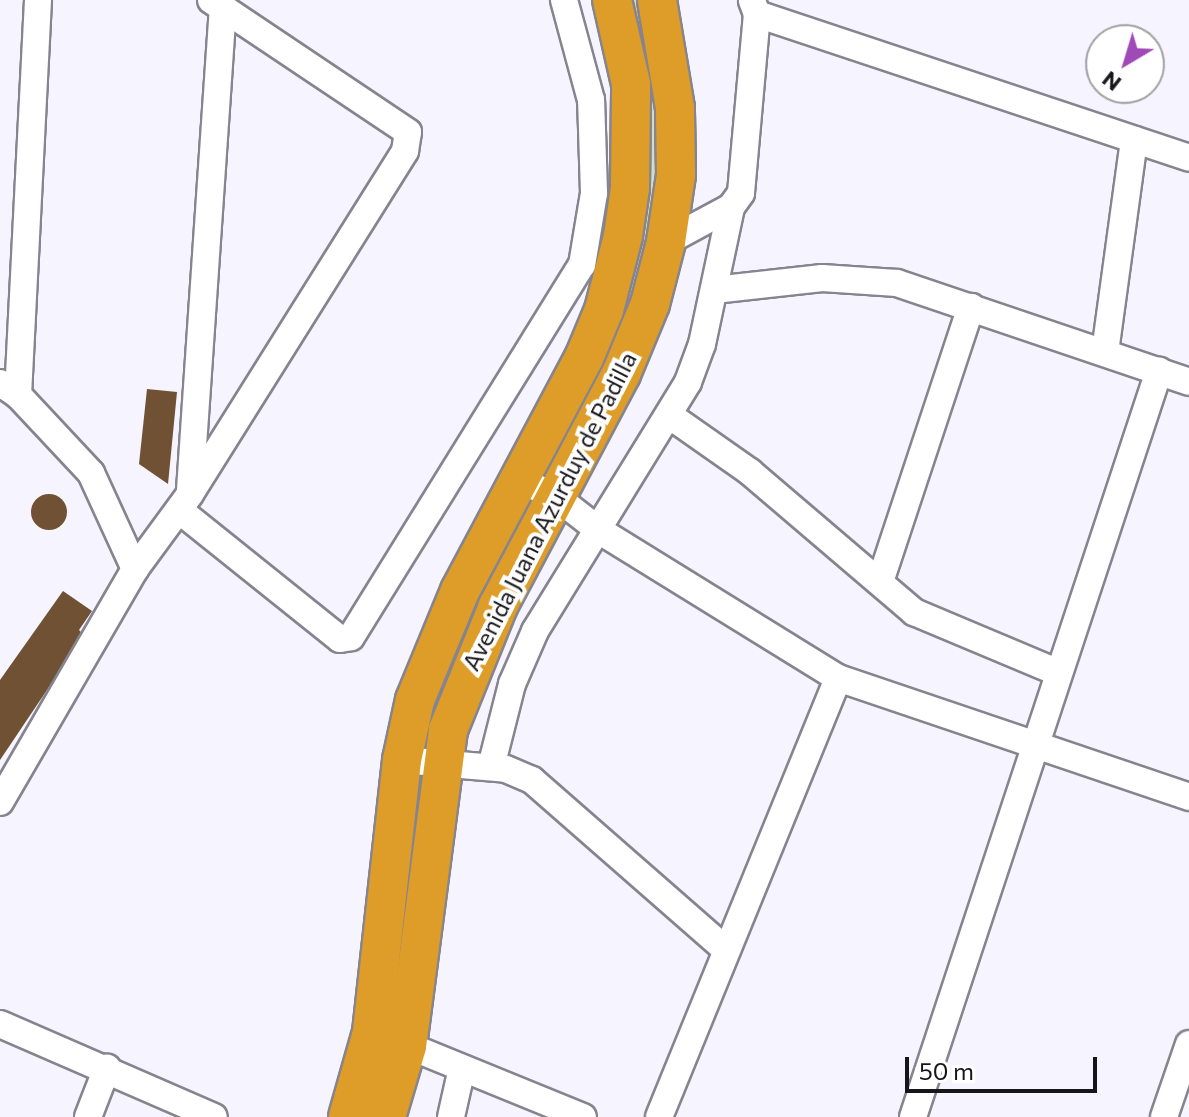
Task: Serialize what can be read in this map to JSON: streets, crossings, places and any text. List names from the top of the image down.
{
  "streets": {
    "highway": ["Avenida Juana Azurduy de Padilla"]
  },
  "scale_bar": "50 m",
  "north": "bottom left"
}
